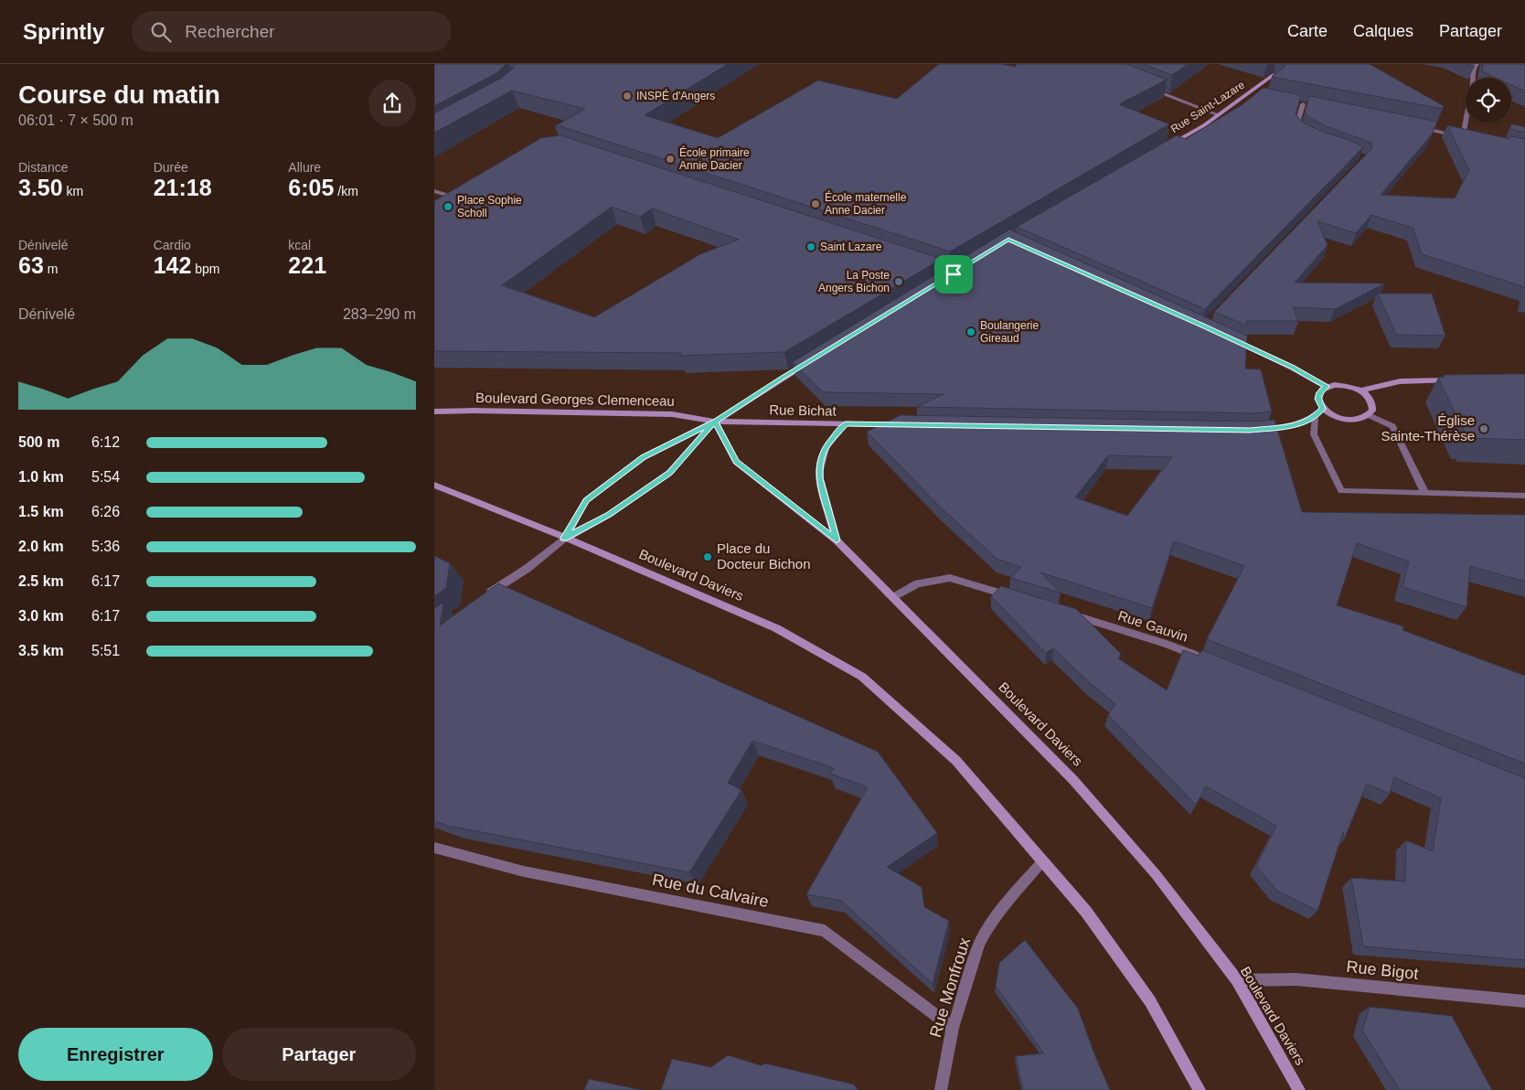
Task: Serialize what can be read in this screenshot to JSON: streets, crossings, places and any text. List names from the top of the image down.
{
  "streets": {
    "main road": [
      "Rue Saint-Lazare",
      "Boulevard Georges Clemenceau",
      "Rue Bichat",
      "Boulevard Daviers"
    ],
    "street": [
      "Rue Gauvin",
      "Rue du Calvaire",
      "Rue Bigot",
      "Rue Monfroux"
    ]
  },
  "crossings": [
    ["Boulevard Georges Clemenceau", "Rue Bichat"],
    ["Boulevard Georges Clemenceau", "Boulevard Daviers"],
    ["Rue Bichat", "Boulevard Daviers"],
    ["Boulevard Daviers", "Rue Bigot"],
    ["Boulevard Daviers", "Rue Monfroux"],
    ["Rue du Calvaire", "Rue Monfroux"]
  ],
  "places": [
    "INSPÉ d'Angers",
    "École primaire Annie Dacier",
    "École maternelle Anne Dacier",
    "Place Sophie Scholl",
    "Saint Lazare",
    "La Poste Angers Bichon",
    "Boulangerie Gireaud",
    "Église Sainte-Thérèse",
    "Place du Docteur Bichon"
  ],
  "page": {
    "header": "Sprintly",
    "search": "Rechercher",
    "nav": ["Carte", "Calques", "Partager"],
    "heading": ["Course du matin", "06:01 · 7 × 500 m"],
    "stats": [
      ["Distance", "3.50 km"],
      ["Durée", "21:18"],
      ["Allure", "6:05 /km"],
      ["Dénivelé", "63 m"],
      ["Cardio", "142 bpm"],
      ["kcal", "221"]
    ],
    "chart": ["Dénivelé", "283–290 m"],
    "list": [
      {
        "name": "500 m",
        "note": "6:12"
      },
      {
        "name": "1.0 km",
        "note": "5:54"
      },
      {
        "name": "1.5 km",
        "note": "6:26"
      },
      {
        "name": "2.0 km",
        "note": "5:36"
      },
      {
        "name": "2.5 km",
        "note": "6:17"
      },
      {
        "name": "3.0 km",
        "note": "6:17"
      },
      {
        "name": "3.5 km",
        "note": "5:51"
      }
    ],
    "buttons": ["Enregistrer", "Partager"]
  }
}
